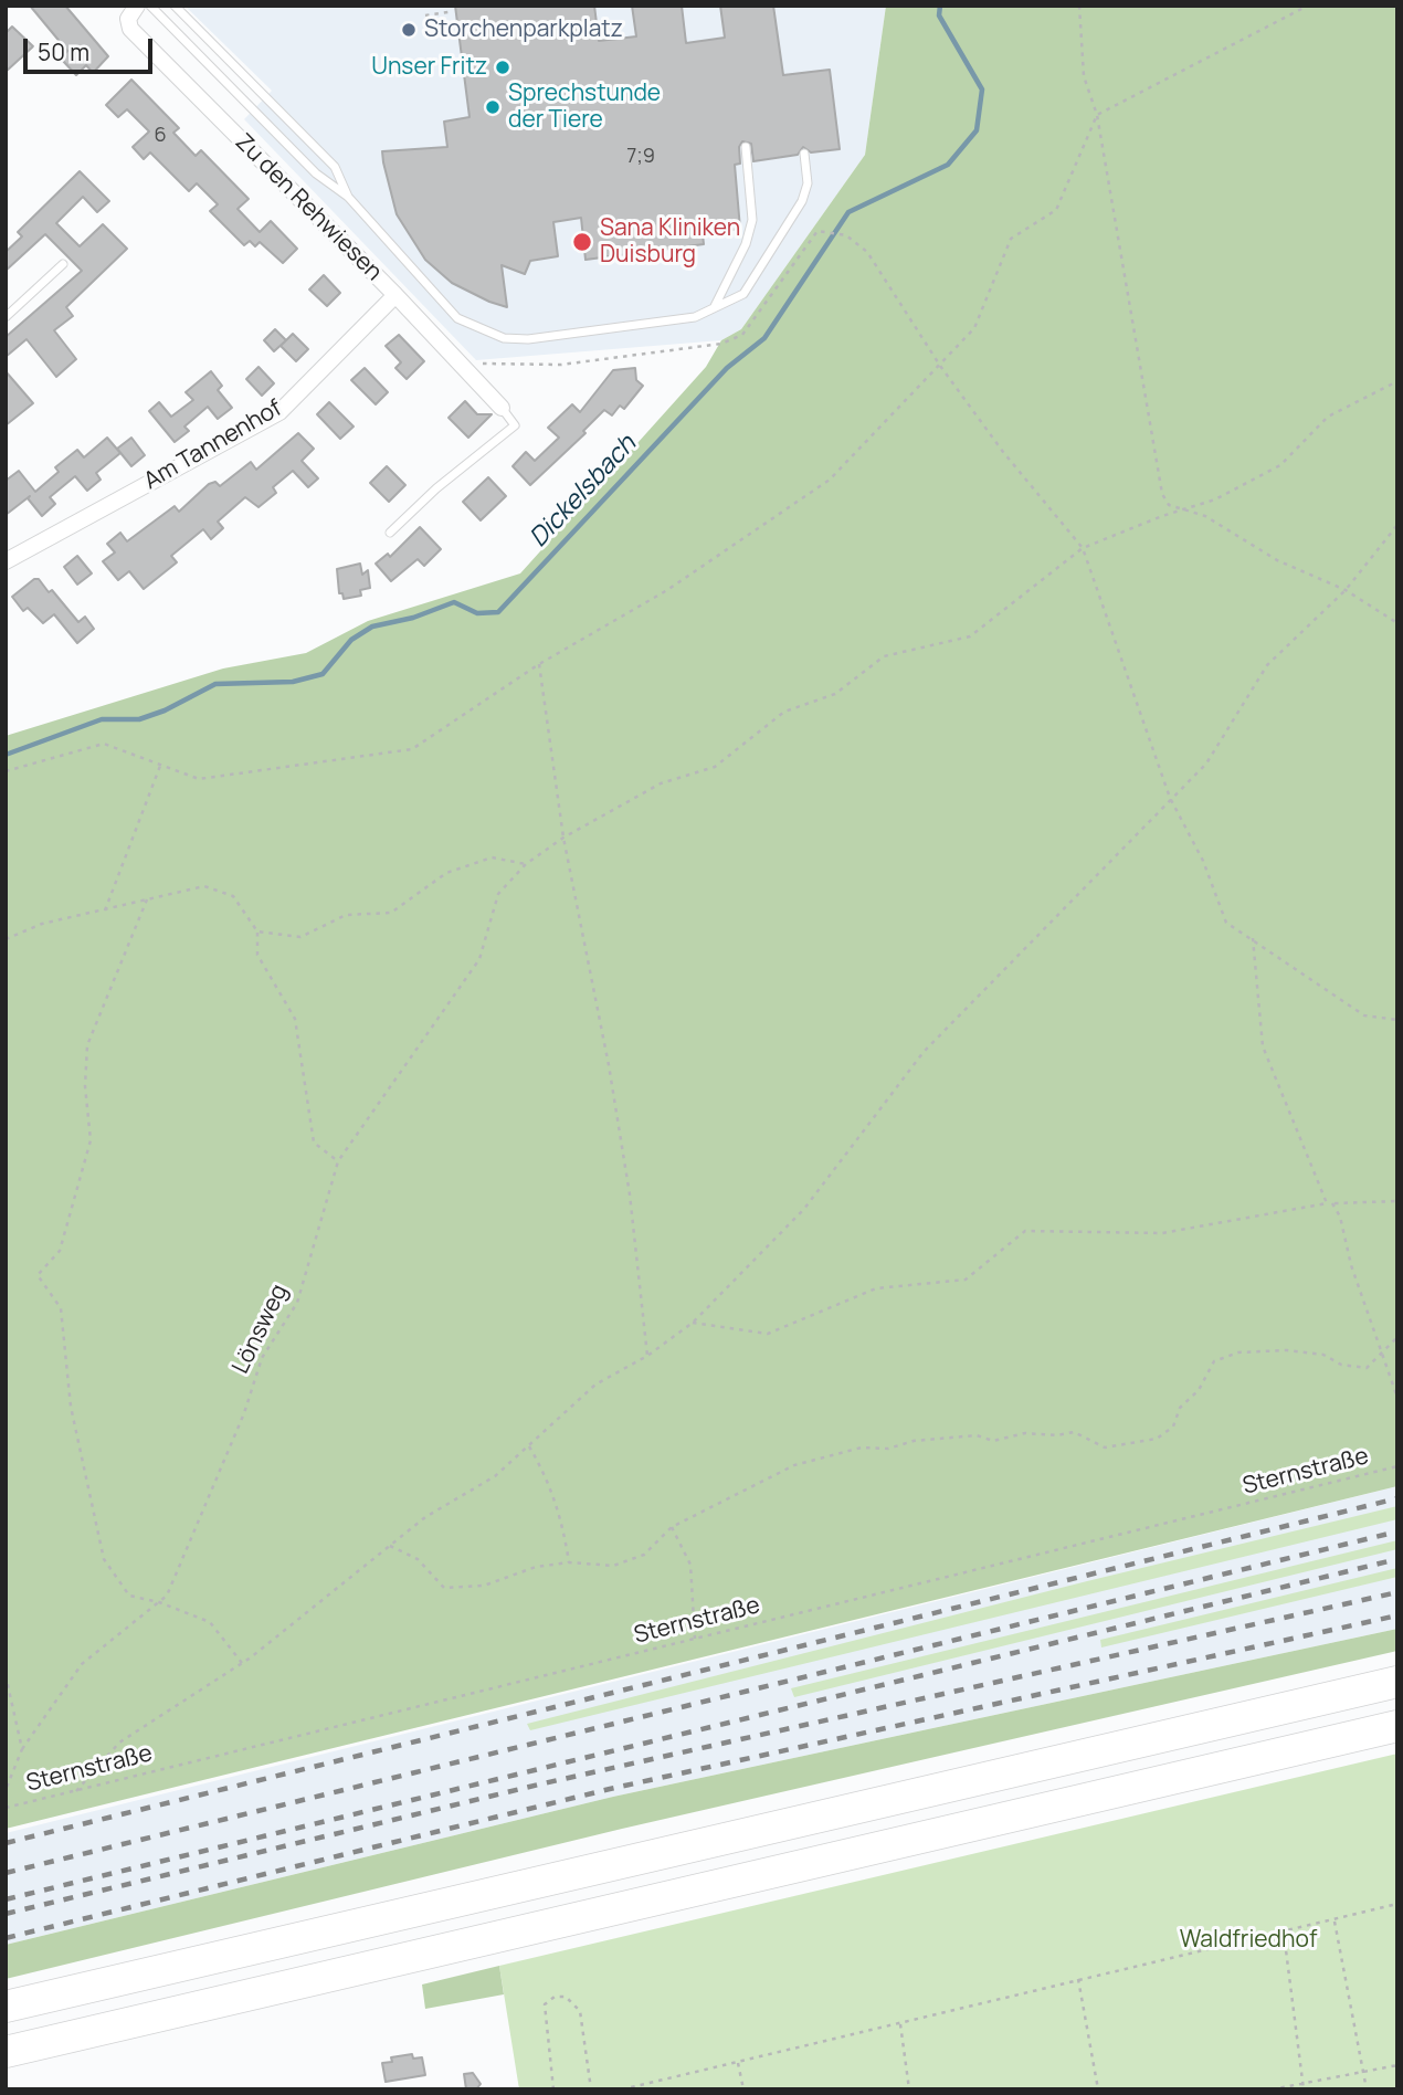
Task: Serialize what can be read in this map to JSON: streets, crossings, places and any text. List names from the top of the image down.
{
  "streets": {
    "street": ["Zu den Rehwiesen", "Am Tannenhof"],
    "path": ["Lönsweg", "Sternstraße"]
  },
  "crossings": [
    ["Zu den Rehwiesen", "Am Tannenhof"]
  ],
  "water": ["Dickelsbach"],
  "parks": ["Waldfriedhof"],
  "places": [
    "Storchenparkplatz",
    "Unser Fritz",
    "Sprechstunde der Tiere",
    "Sana Kliniken Duisburg"
  ],
  "house_numbers": ["6", "7;9"],
  "scale_bar": "50 m"
}
